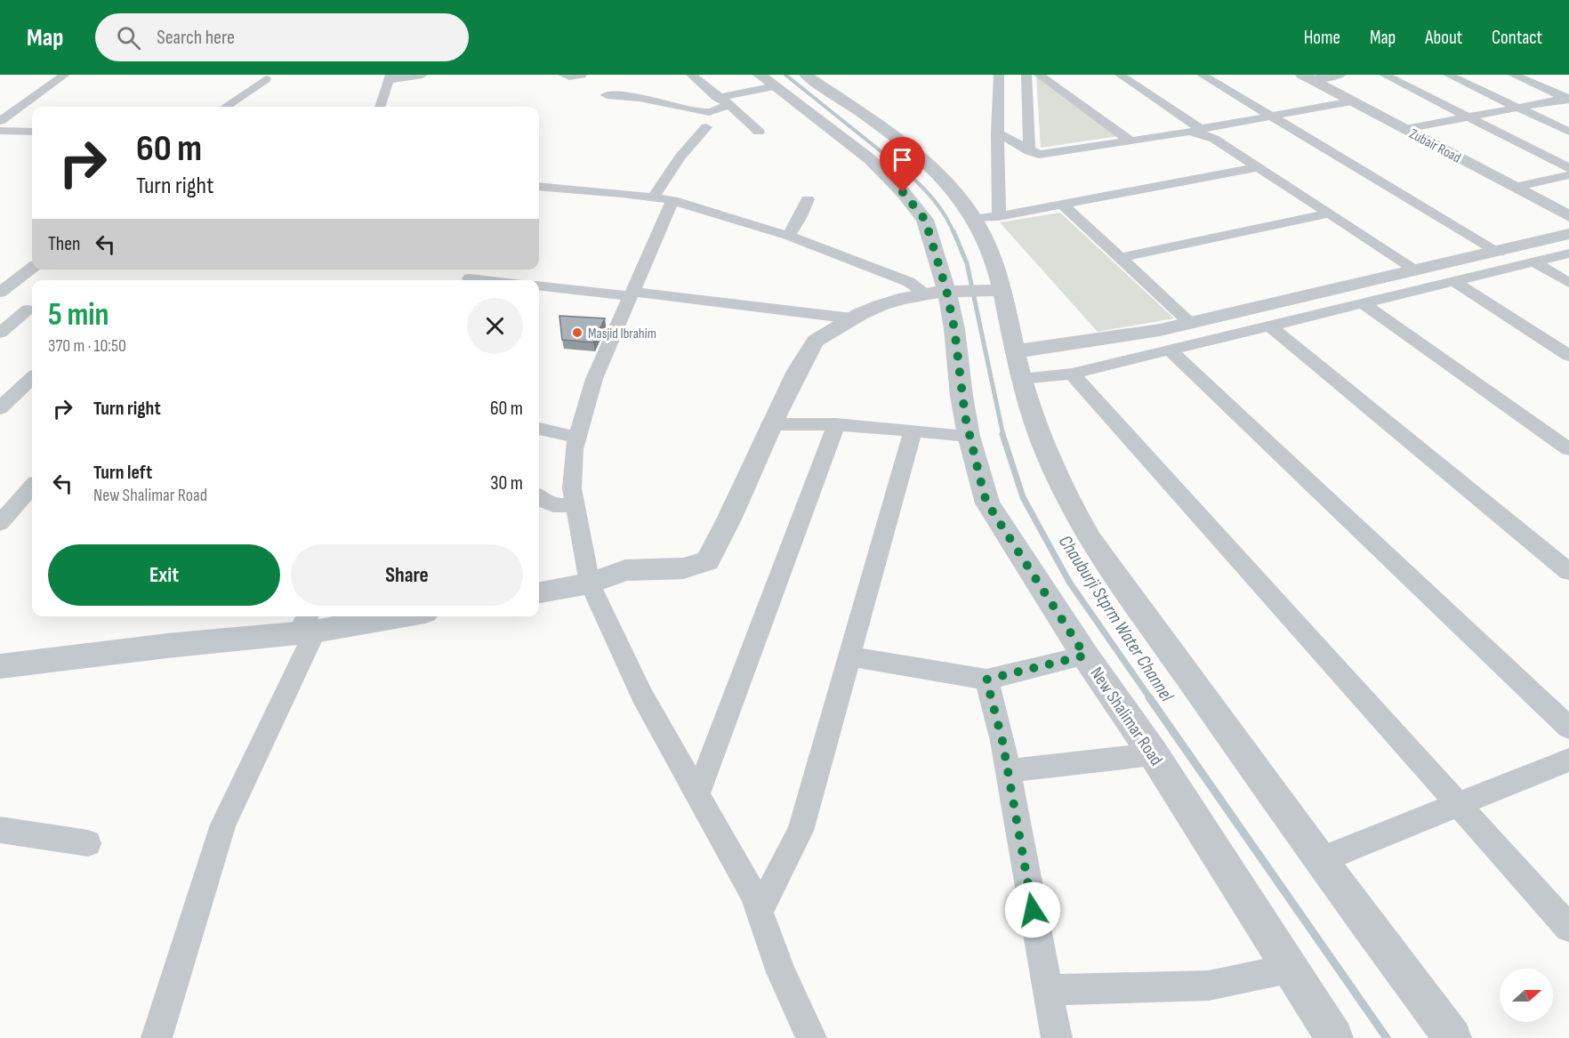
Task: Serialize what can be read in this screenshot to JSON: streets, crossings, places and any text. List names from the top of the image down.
{
  "streets": {
    "street": ["Zubair Road", "New Shalimar Road"]
  },
  "water": ["Chauburji Stprm Water Channel"],
  "places": ["Masjid Ibrahim"],
  "north": "right",
  "page": {
    "header": "Map",
    "search": "Search here",
    "nav": [
      "Home",
      "Map",
      "About",
      "Contact"
    ],
    "turn": ["60 m", "Turn right"],
    "then": "Then",
    "heading": ["5 min", "370 m · 10:50"],
    "list": [
      {
        "name": "Turn right",
        "value": "60 m"
      },
      {
        "name": "Turn left",
        "note": "New Shalimar Road",
        "value": "30 m"
      }
    ],
    "buttons": ["Exit", "Share"]
  }
}
